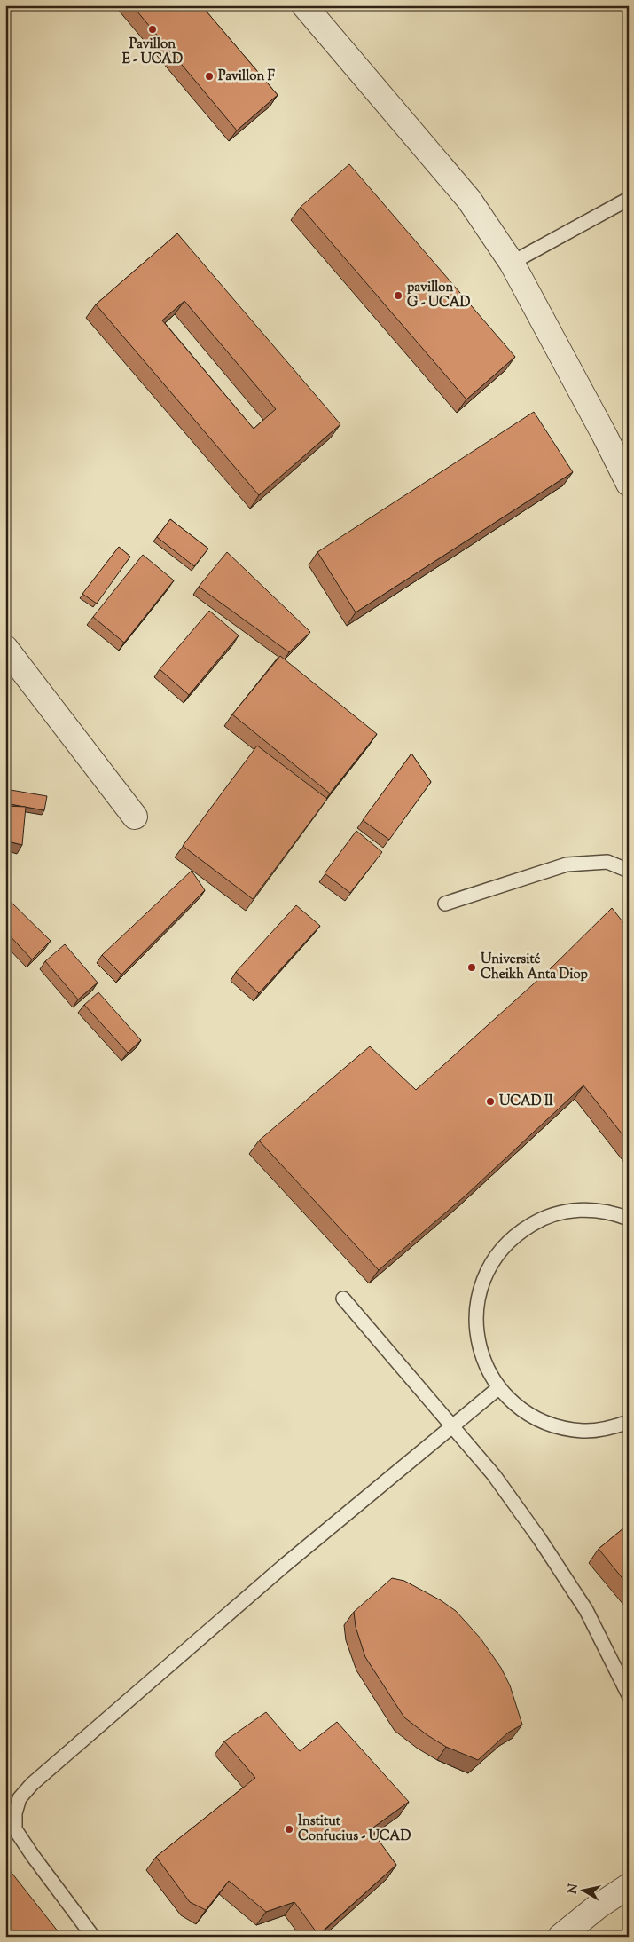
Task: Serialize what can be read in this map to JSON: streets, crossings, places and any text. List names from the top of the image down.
{
  "places": [
    "Pavillon E - UCAD",
    "Pavillon F",
    "pavillon G - UCAD",
    "Université Cheikh Anta Diop",
    "UCAD II",
    "Institut Confucius - UCAD"
  ],
  "north": "left"
}
